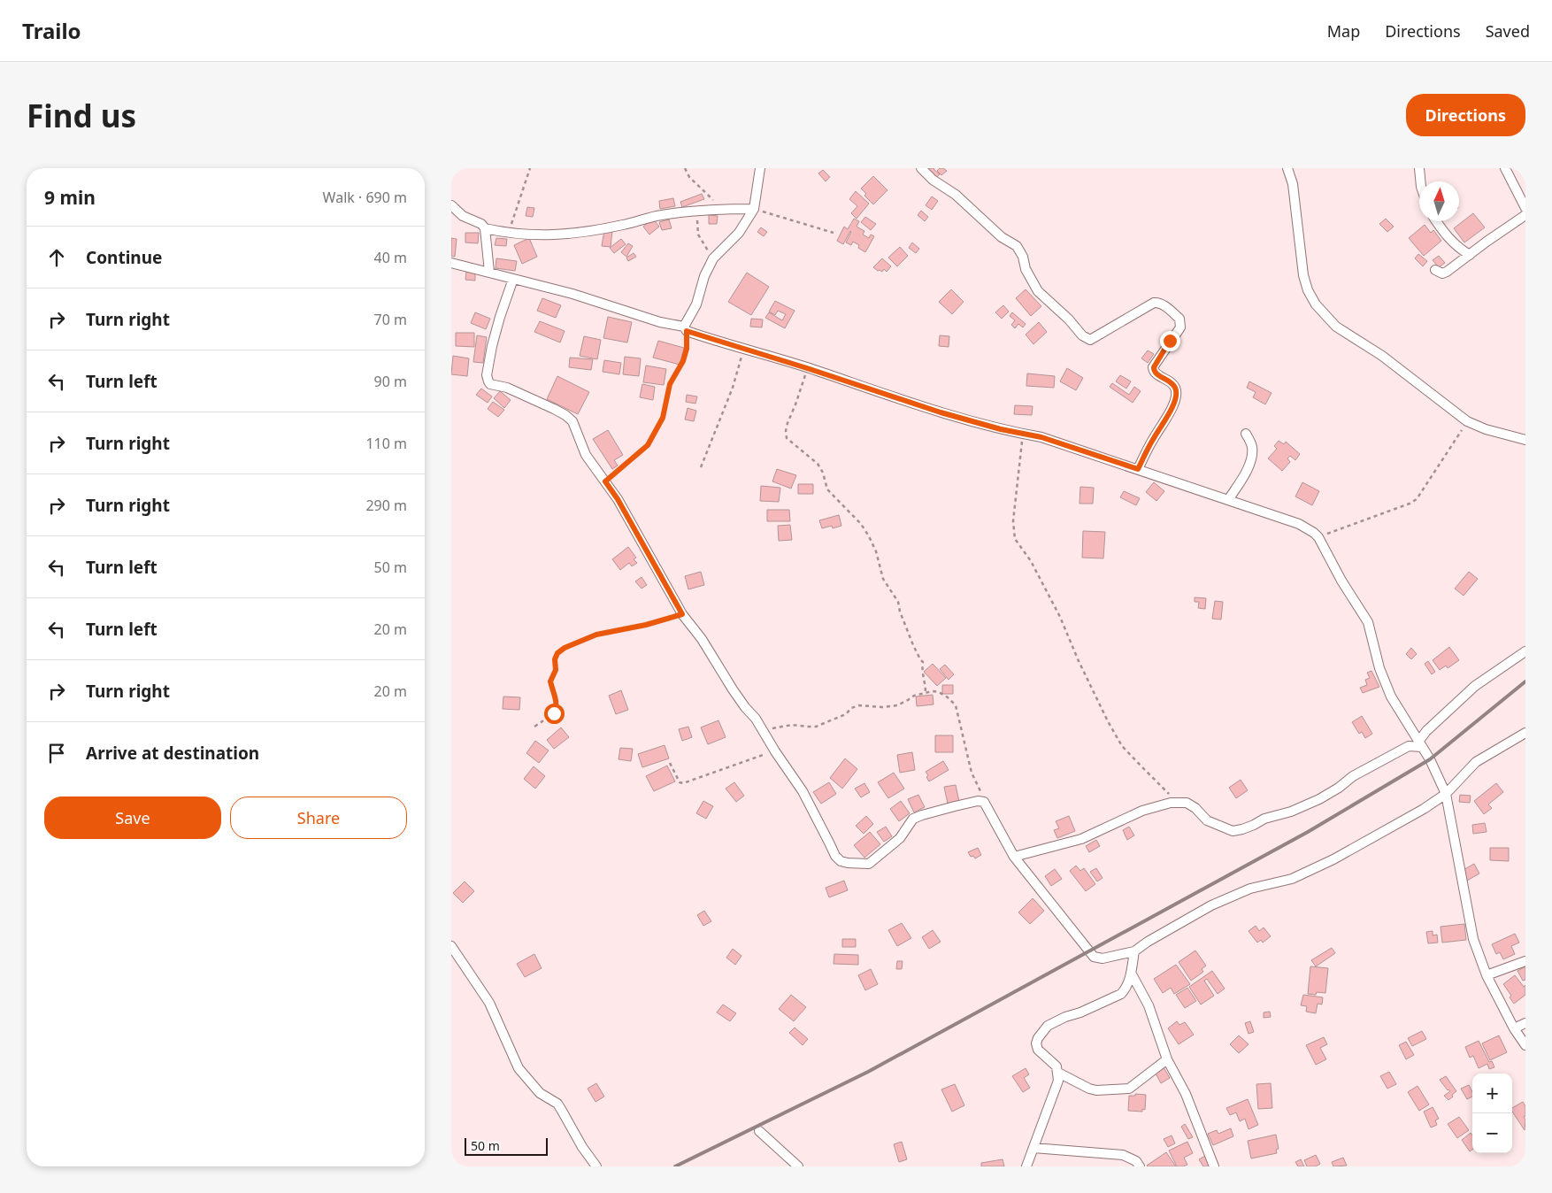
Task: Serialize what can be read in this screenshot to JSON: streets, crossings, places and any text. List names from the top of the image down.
{
  "scale_bar": "50 m",
  "north": "top",
  "page": {
    "header": "Trailo",
    "nav": ["Map", "Directions", "Saved"],
    "buttons": [
      "Directions",
      ["Save", "Share"]
    ],
    "title": "Find us",
    "heading": ["9 min", "Walk · 690 m"],
    "list": [
      ["Continue", "40 m"],
      ["Turn right", "70 m"],
      ["Turn left", "90 m"],
      ["Turn right", "110 m"],
      ["Turn right", "290 m"],
      ["Turn left", "50 m"],
      ["Turn left", "20 m"],
      ["Turn right", "20 m"],
      "Arrive at destination"
    ],
    "map_buttons": ["+", "−"],
    "scale": "50 m"
  }
}
